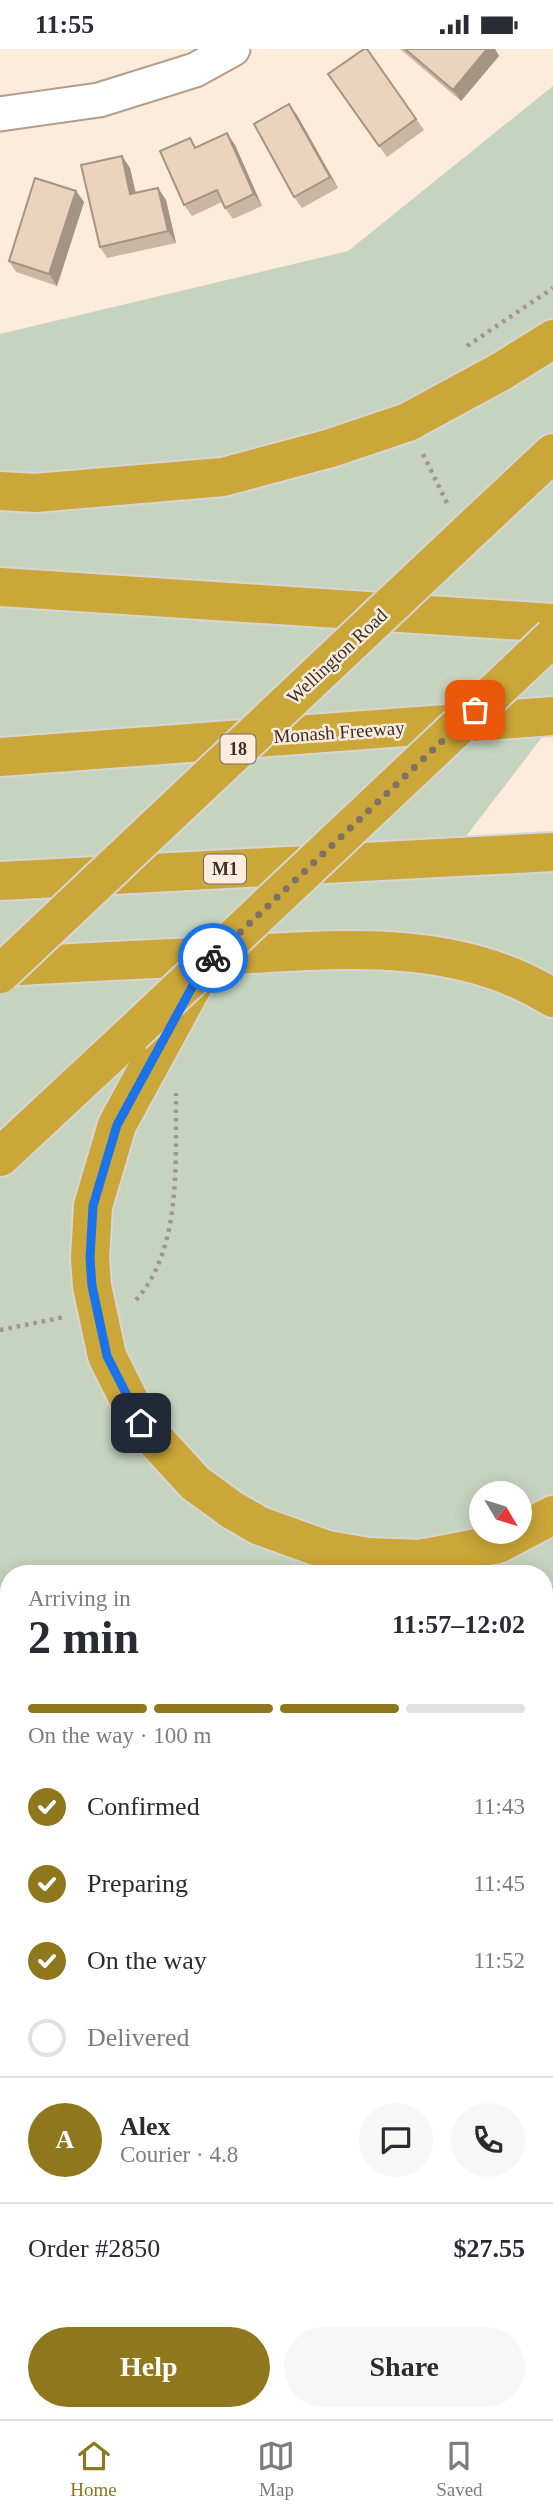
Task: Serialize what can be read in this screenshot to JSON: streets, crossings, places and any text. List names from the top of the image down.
{
  "streets": {
    "highway": [
      "Wellington Road",
      "Monash Freeway",
      "18",
      "M1"
    ]
  },
  "north": "bottom right",
  "page": {
    "status": "11:55",
    "heading": ["2 min", "Arriving in", "11:57–12:02"],
    "panel": [
      "Alex",
      "Courier · 4.8",
      "Order #2850",
      "$27.55"
    ],
    "bar": "On the way · 100 m",
    "list": [
      ["Confirmed", "11:43"],
      ["Preparing", "11:45"],
      ["On the way", "11:52"],
      "Delivered"
    ],
    "round": "A",
    "buttons": ["Help", "Share"],
    "tabs": ["Home", "Map", "Saved"]
  }
}
